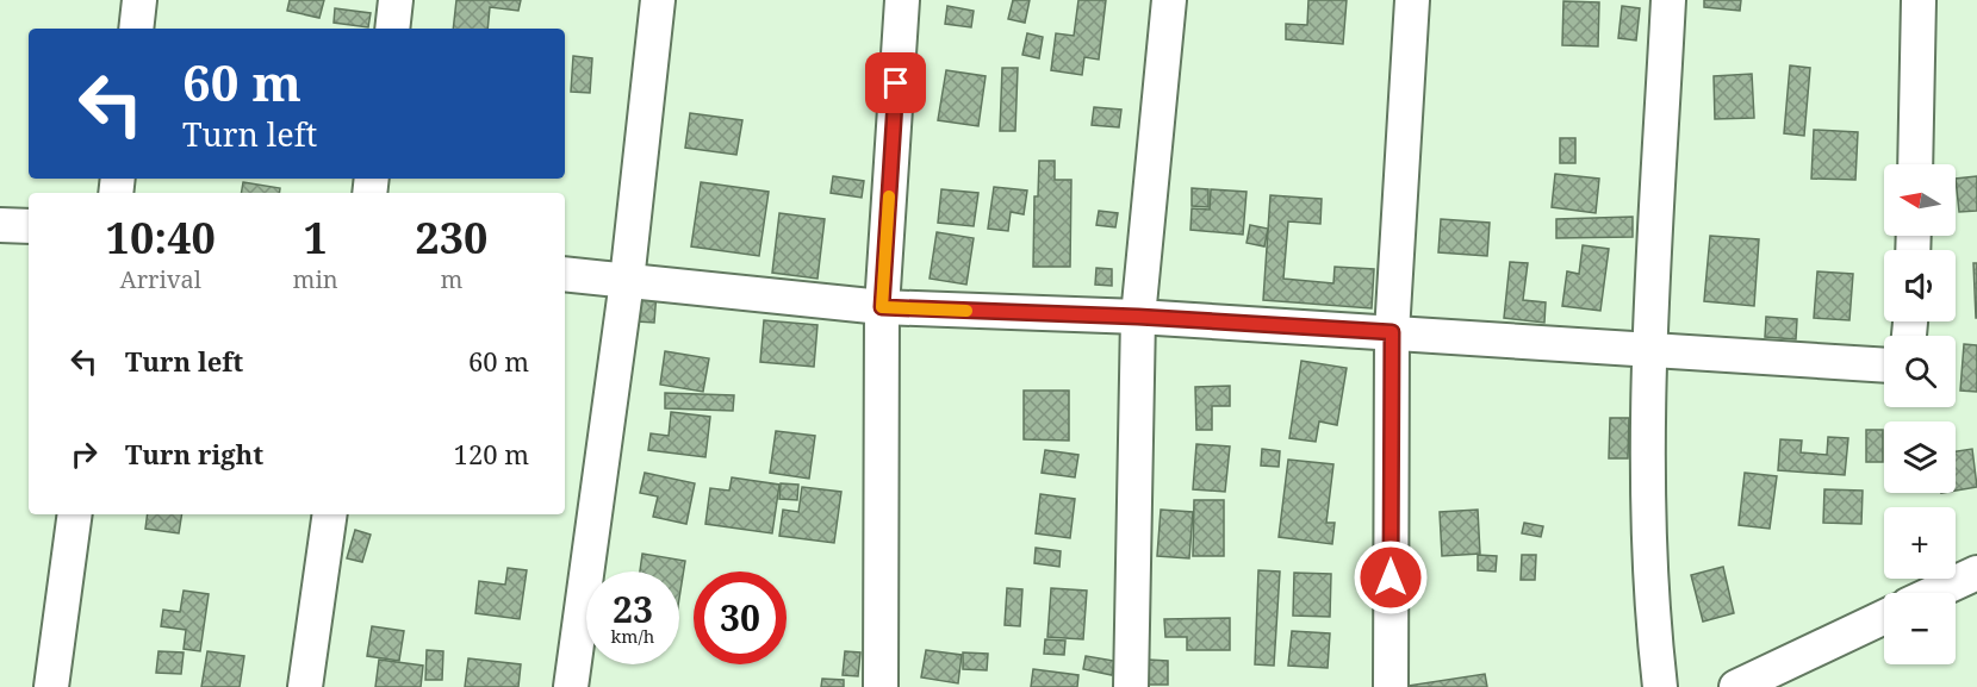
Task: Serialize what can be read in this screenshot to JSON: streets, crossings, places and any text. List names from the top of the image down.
{
  "north": "left",
  "page": {
    "turn": ["60 m", "Turn left"],
    "map_buttons": ["+", "−"],
    "eta": [
      "10:40",
      "Arrival",
      "1",
      "min",
      "230",
      "m"
    ],
    "list": [
      {
        "name": "Turn left",
        "value": "60 m"
      },
      {
        "name": "Turn right",
        "value": "120 m"
      }
    ],
    "speed": "23 km/h",
    "limit": "30"
  }
}
